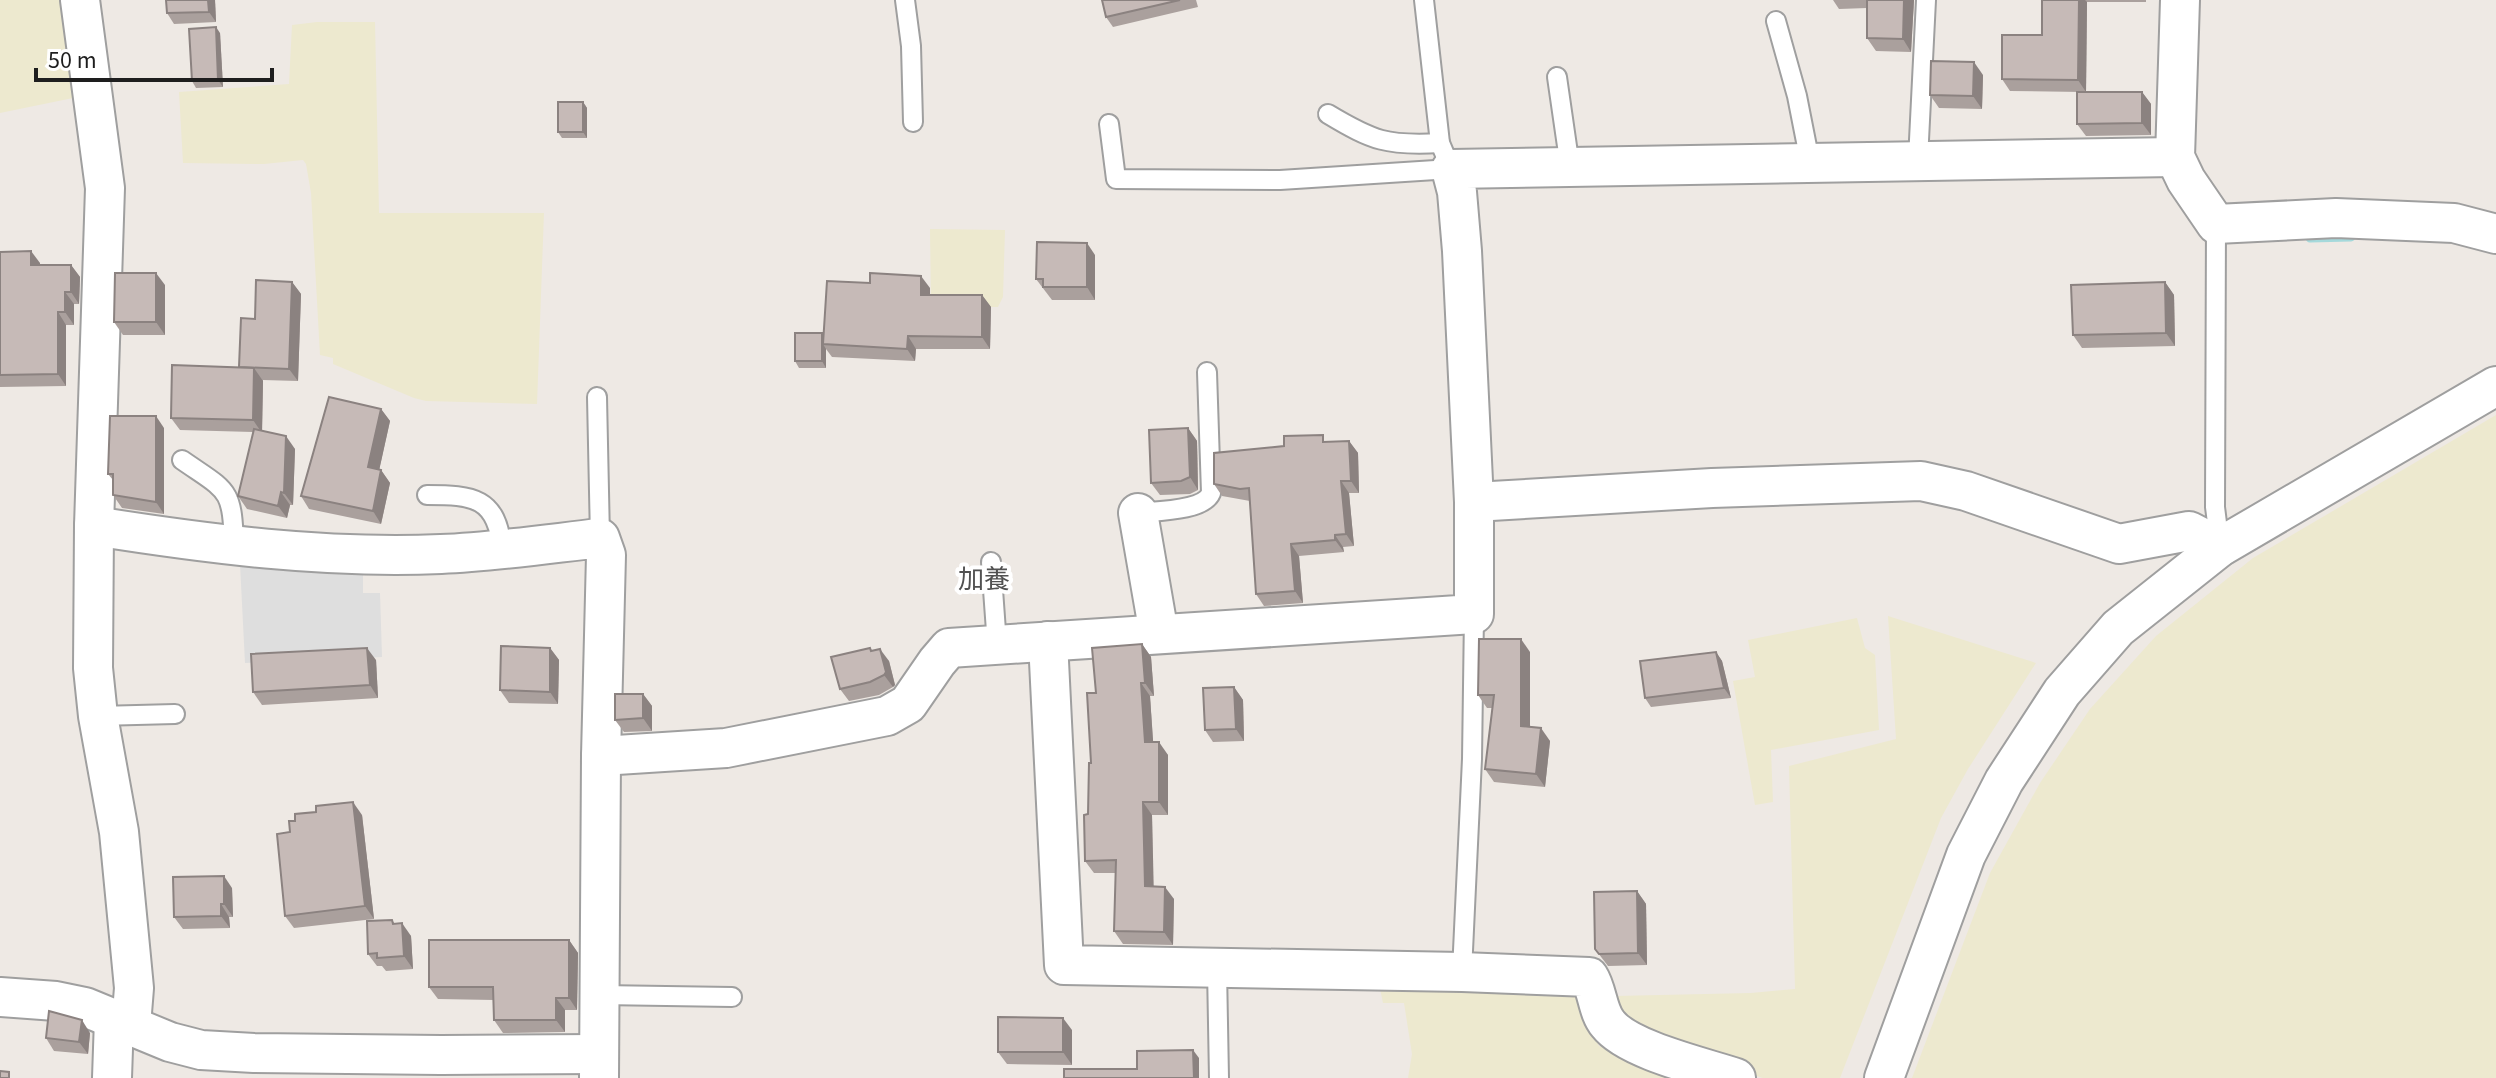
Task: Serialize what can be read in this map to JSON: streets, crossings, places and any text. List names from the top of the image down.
{
  "districts": ["加養"],
  "scale_bar": "50 m"
}
